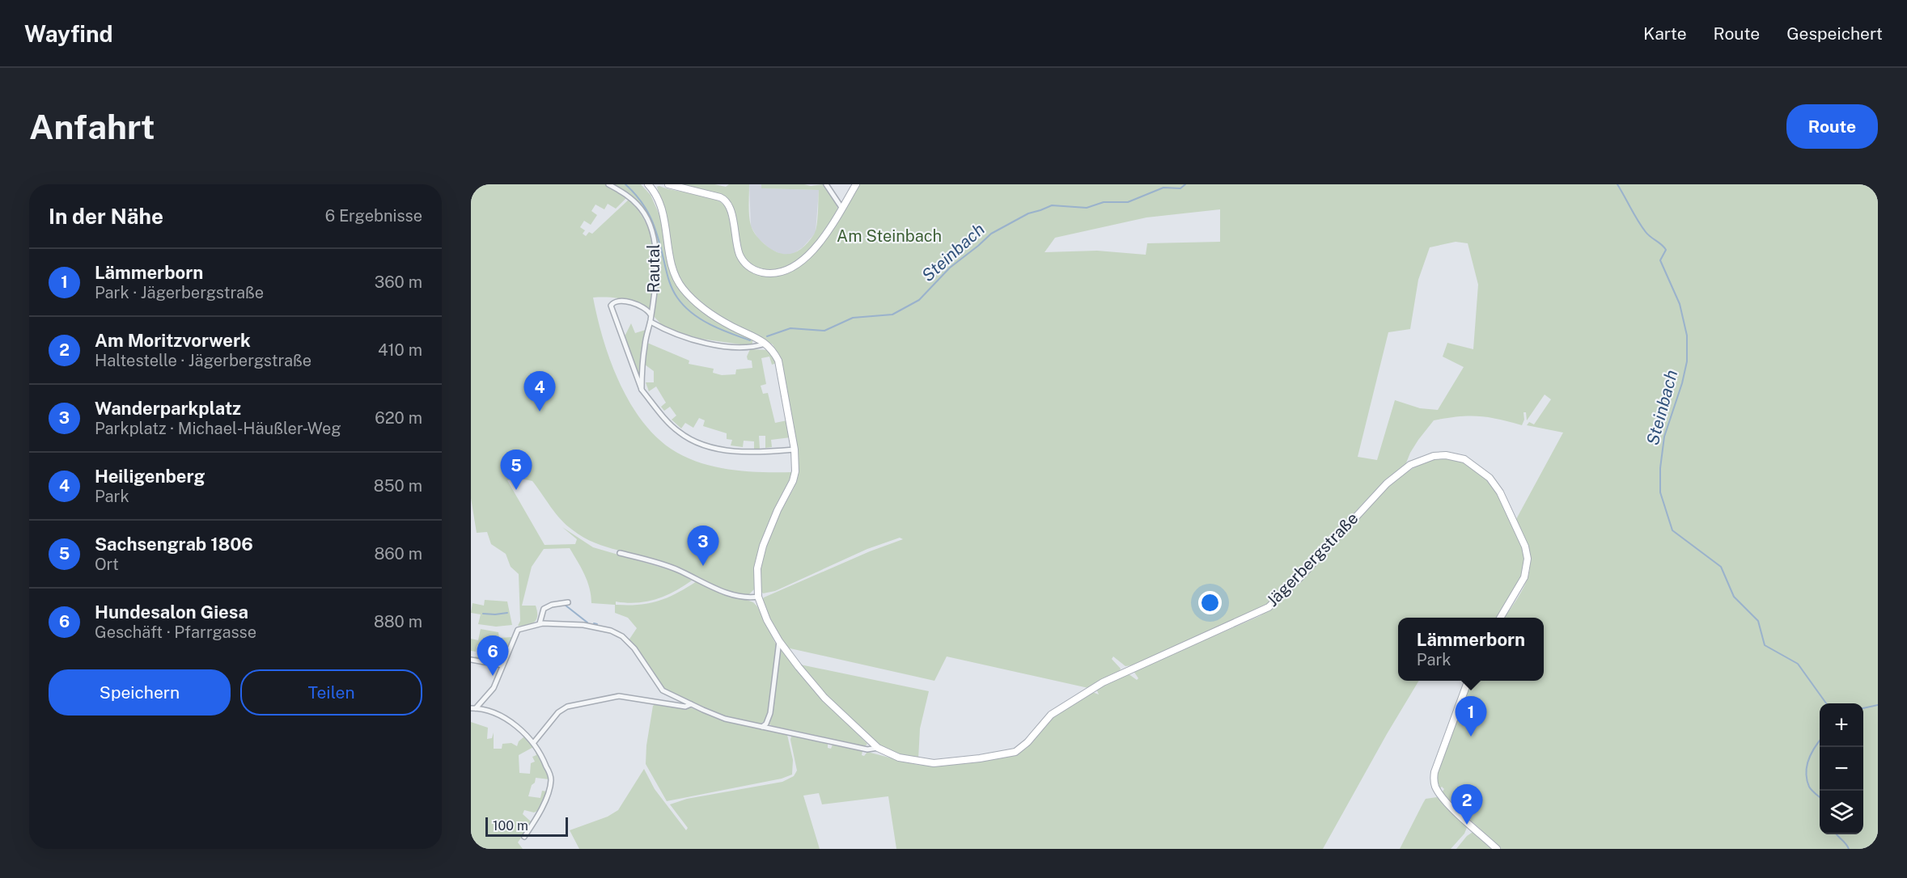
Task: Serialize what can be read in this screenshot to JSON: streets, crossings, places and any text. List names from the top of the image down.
{
  "streets": {
    "street": ["Rautal", "Jägerbergstraße"]
  },
  "water": ["Steinbach"],
  "parks": ["Am Steinbach"],
  "scale_bar": "100 m",
  "page": {
    "header": "Wayfind",
    "nav": ["Karte", "Route", "Gespeichert"],
    "buttons": [
      "Route",
      ["Speichern", "Teilen"]
    ],
    "title": "Anfahrt",
    "heading": ["In der Nähe", "6 Ergebnisse"],
    "list": [
      {
        "mark": "1",
        "name": "Lämmerborn",
        "note": "Park · Jägerbergstraße",
        "value": "360 m"
      },
      {
        "mark": "2",
        "name": "Am Moritzvorwerk",
        "note": "Haltestelle · Jägerbergstraße",
        "value": "410 m"
      },
      {
        "mark": "3",
        "name": "Wanderparkplatz",
        "note": "Parkplatz · Michael-Häußler-Weg",
        "value": "620 m"
      },
      {
        "mark": "4",
        "name": "Heiligenberg",
        "note": "Park",
        "value": "850 m"
      },
      {
        "mark": "5",
        "name": "Sachsengrab 1806",
        "note": "Ort",
        "value": "860 m"
      },
      {
        "mark": "6",
        "name": "Hundesalon Giesa",
        "note": "Geschäft · Pfarrgasse",
        "value": "880 m"
      }
    ],
    "pins": [
      "4",
      "5",
      "3",
      "6",
      "1",
      "2"
    ],
    "popup": ["Lämmerborn", "Park"],
    "map_buttons": ["+", "−"],
    "scale": "100 m"
  }
}
